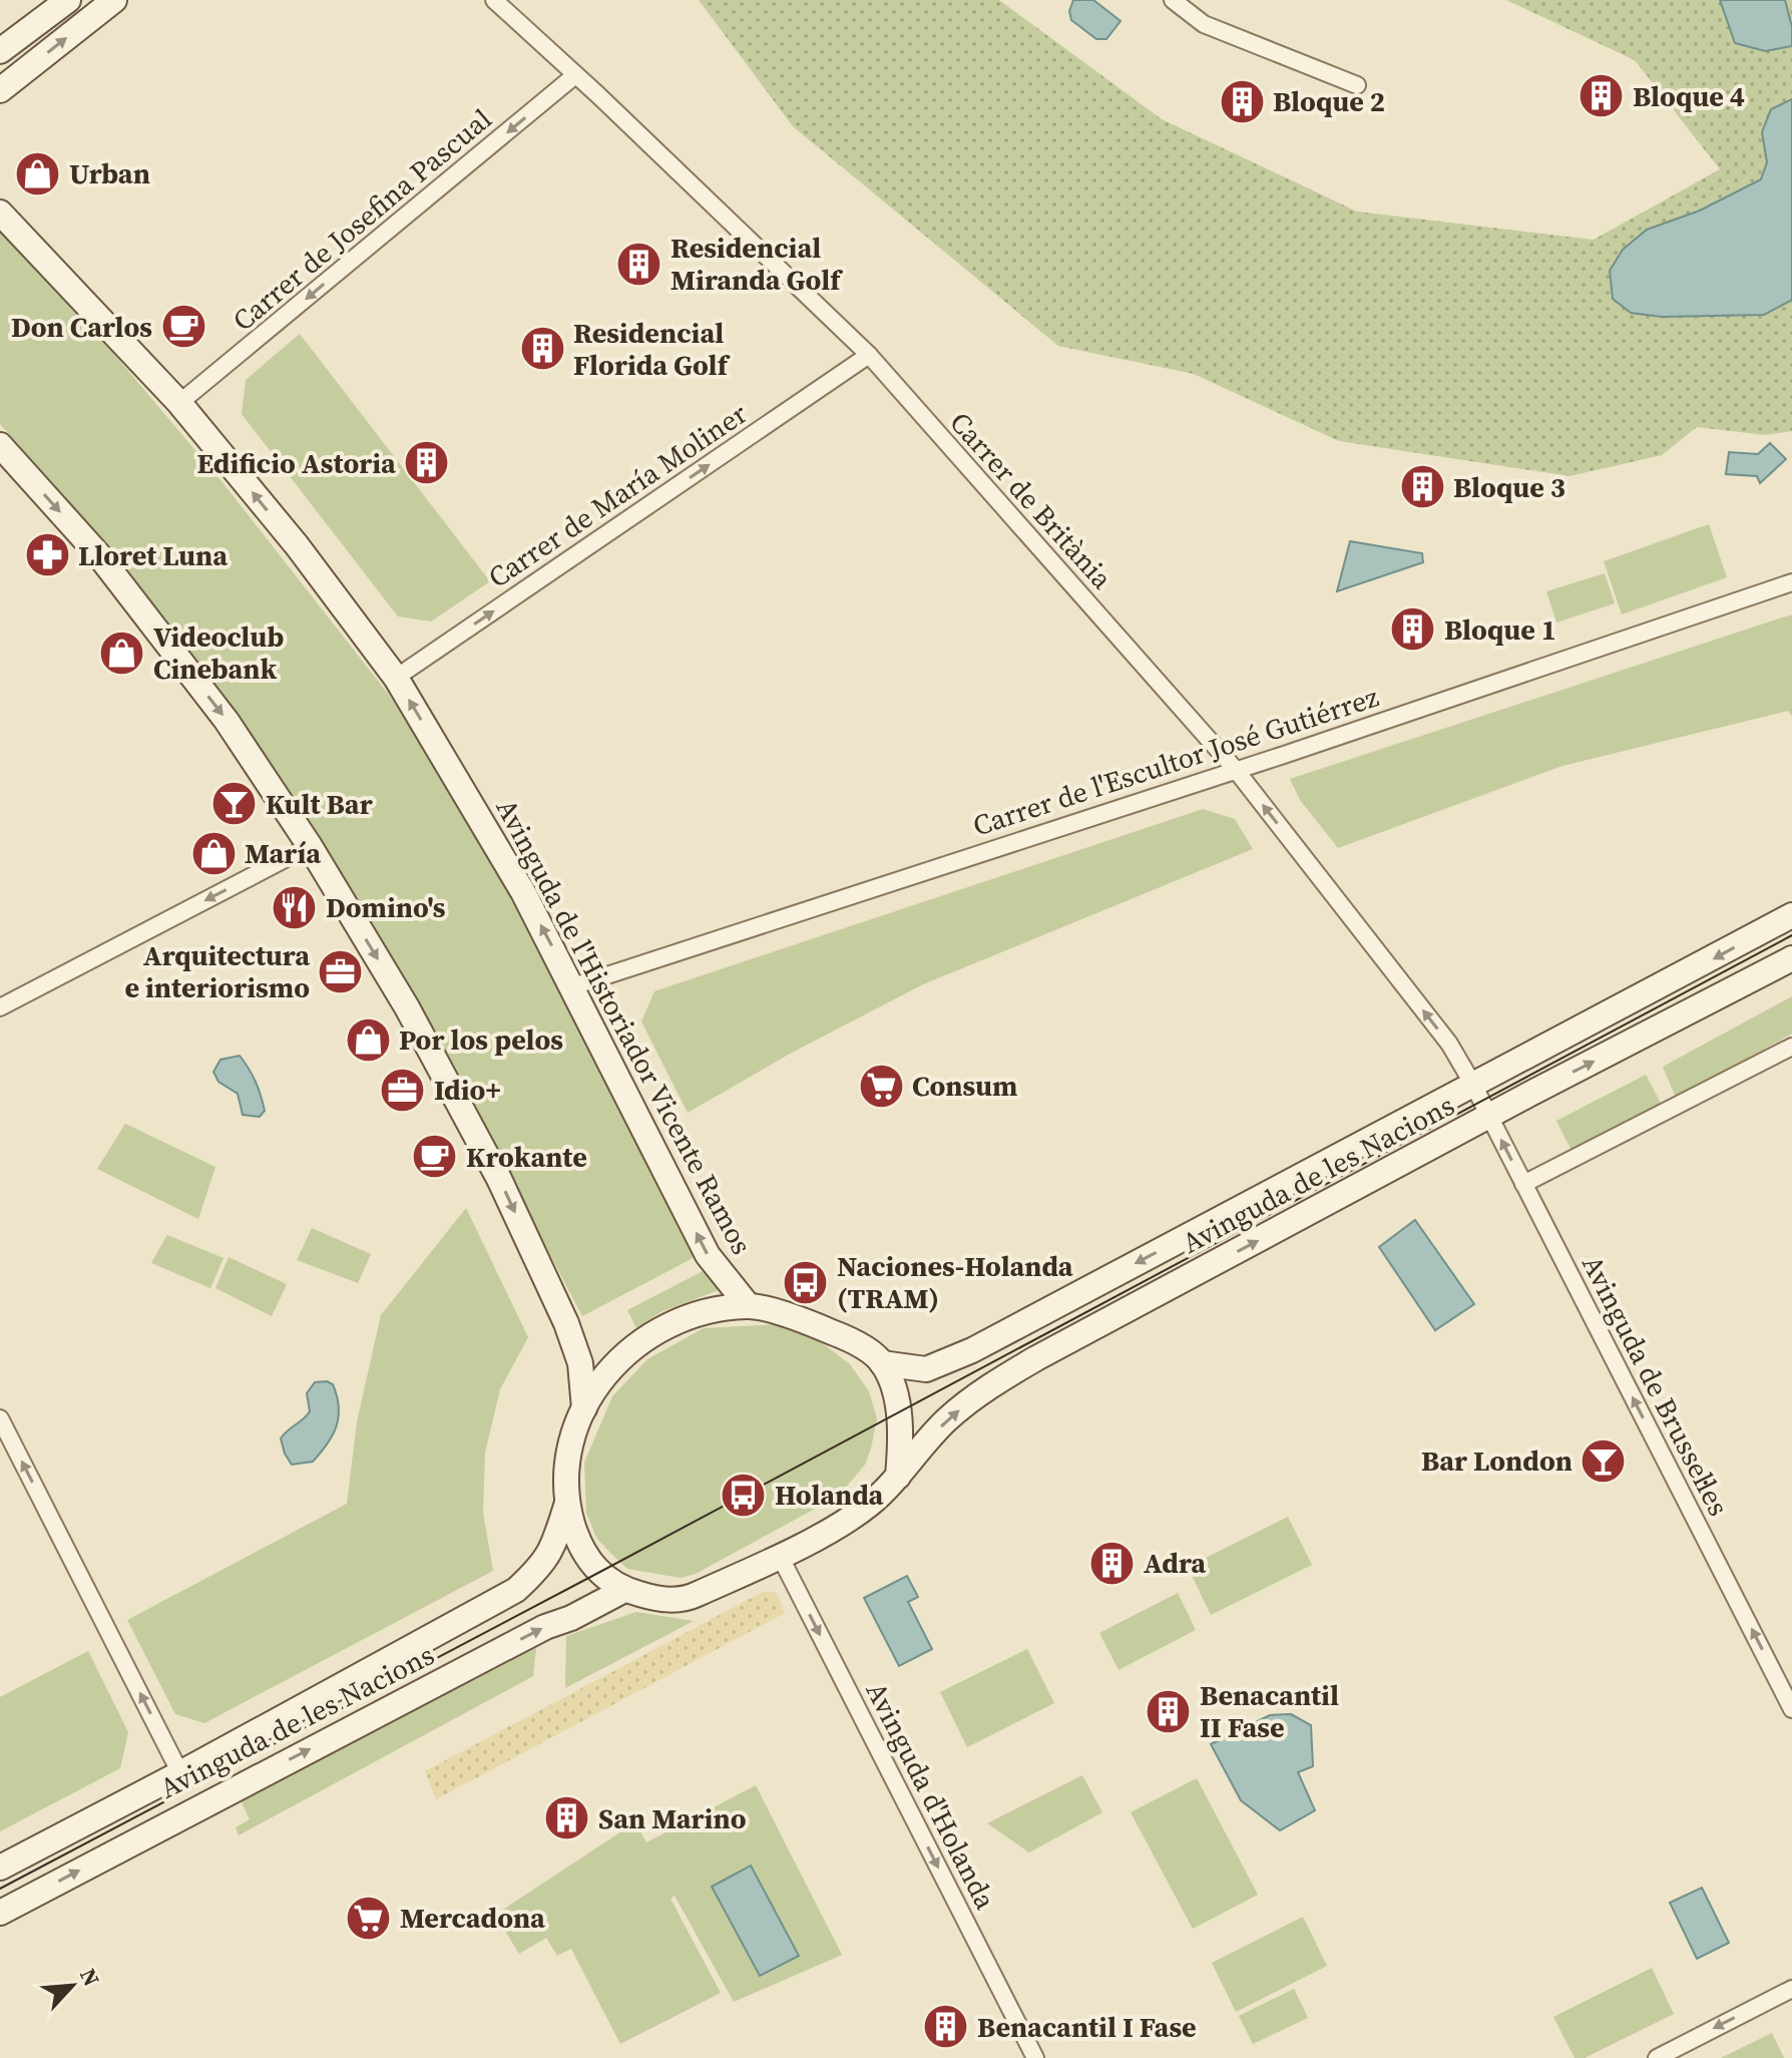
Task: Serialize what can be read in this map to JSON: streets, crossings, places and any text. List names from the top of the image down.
{
  "streets": {
    "main road": ["Avinguda de l'Historiador Vicente Ramos", "Avinguda de les Nacions"],
    "street": [
      "Carrer de Josefina Pascual",
      "Carrer de María Moliner",
      "Carrer de Britània",
      "Carrer de l'Escultor José Gutiérrez",
      "Avinguda de Brussel·les",
      "Avinguda d'Holanda"
    ]
  },
  "crossings": [
    ["Carrer de Josefina Pascual", "Carrer de Britània"],
    ["Carrer de Josefina Pascual", "Avinguda de l'Historiador Vicente Ramos"],
    ["Carrer de María Moliner", "Carrer de Britània"],
    ["Carrer de María Moliner", "Avinguda de l'Historiador Vicente Ramos"],
    ["Carrer de Britània", "Carrer de l'Escultor José Gutiérrez"],
    ["Carrer de Britània", "Avinguda de les Nacions"],
    ["Carrer de Britània", "Avinguda de Brussel·les"],
    ["Carrer de l'Escultor José Gutiérrez", "Avinguda de l'Historiador Vicente Ramos"],
    ["Avinguda de les Nacions", "Avinguda de Brussel·les"],
    ["Avinguda de les Nacions", "Avinguda d'Holanda"]
  ],
  "one_way": [
    "Carrer de Josefina Pascual",
    "Carrer de María Moliner",
    "Avinguda de Brussel·les",
    "Avinguda d'Holanda"
  ],
  "places": {
    "building": [
      "Bloque 4",
      "Bloque 2",
      "Residencial Miranda Golf",
      "Residencial Florida Golf",
      "Edificio Astoria",
      "Bloque 3",
      "Bloque 1",
      "Adra",
      "Benacantil II Fase",
      "San Marino",
      "Benacantil I Fase"
    ],
    "shop": [
      "Urban",
      "Videoclub Cinebank",
      "María",
      "Por los pelos"
    ],
    "cafe": ["Don Carlos", "Krokante"],
    "pharmacy": ["Lloret Luna"],
    "bar": ["Kult Bar", "Bar London"],
    "restaurant": ["Domino's"],
    "office": ["Arquitectura e interiorismo", "Idio+"],
    "supermarket": ["Consum", "Mercadona"],
    "bus stop": ["Naciones-Holanda (TRAM)", "Holanda"]
  },
  "north": "top right"
}
